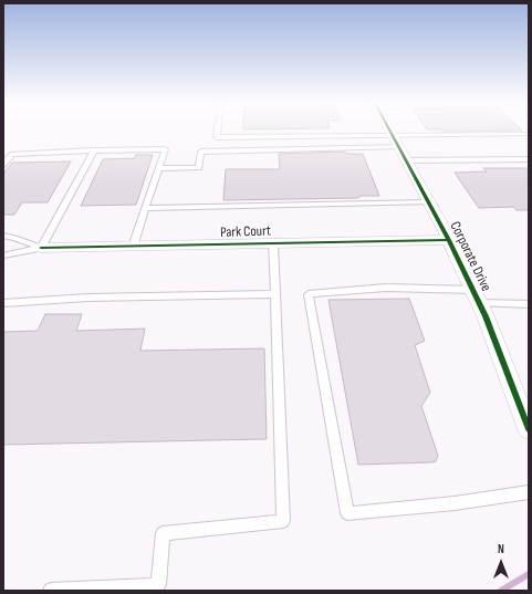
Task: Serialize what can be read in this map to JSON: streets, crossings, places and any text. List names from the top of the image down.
{
  "streets": {
    "street": ["Park Court", "Corporate Drive"]
  },
  "crossings": [
    ["Park Court", "Corporate Drive"]
  ],
  "north": "top"
}
